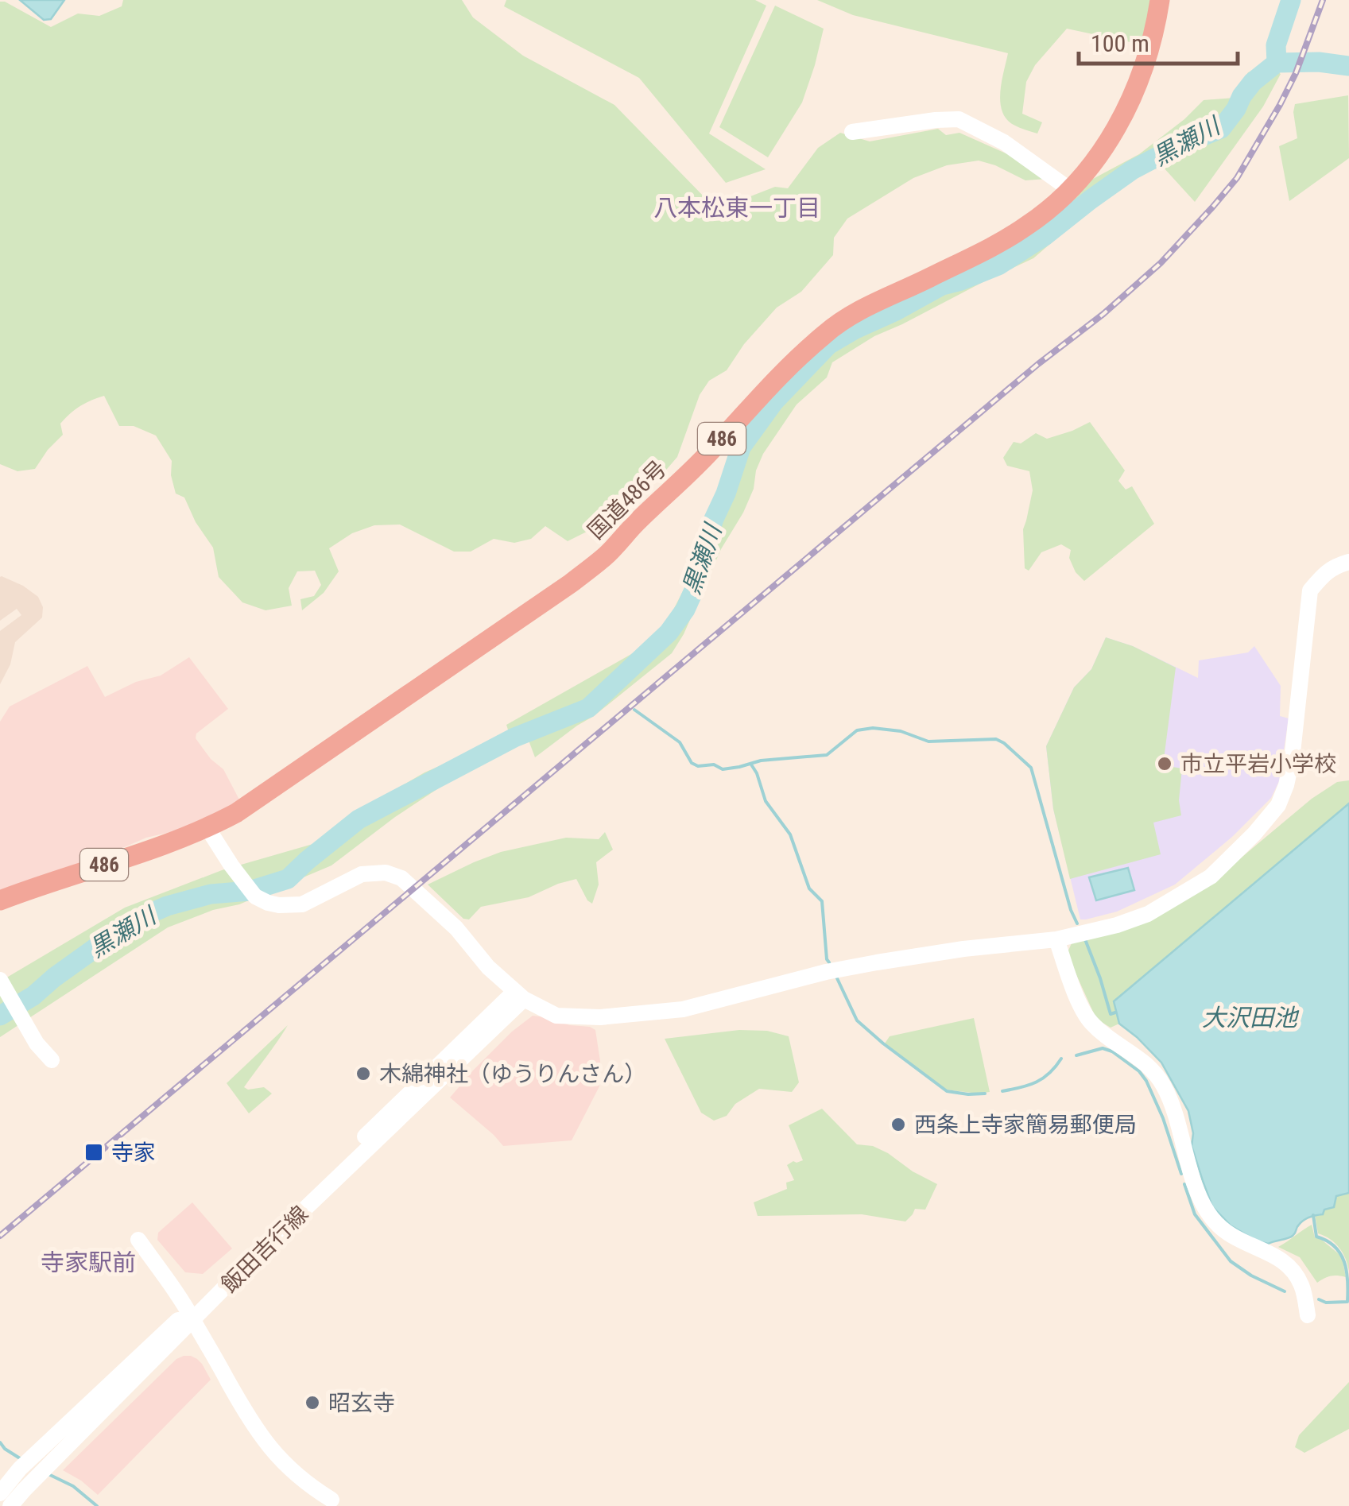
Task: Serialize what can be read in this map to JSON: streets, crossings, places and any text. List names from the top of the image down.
{
  "streets": {
    "highway": ["486", "国道486号"],
    "street": ["飯田吉行線"]
  },
  "districts": ["八本松東一丁目", "寺家駅前"],
  "water": ["黒瀬川", "大沢田池"],
  "places": {
    "other": [
      "市立平岩小学校",
      "木綿神社（ゆうりんさん）",
      "西条上寺家簡易郵便局",
      "昭玄寺"
    ],
    "transit": ["寺家"]
  },
  "scale_bar": "100 m"
}
